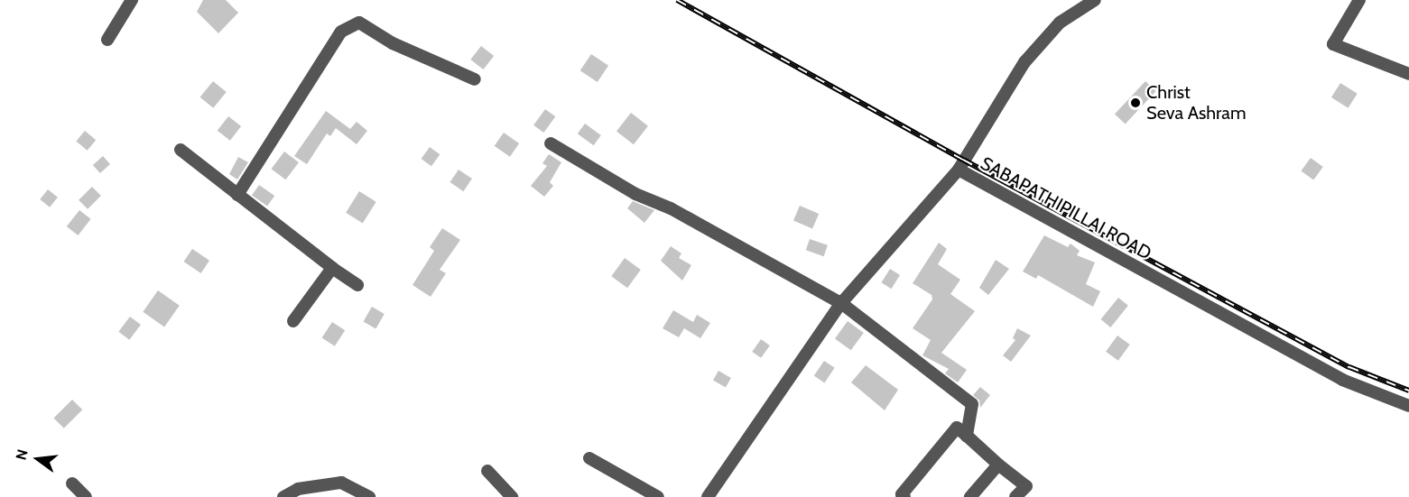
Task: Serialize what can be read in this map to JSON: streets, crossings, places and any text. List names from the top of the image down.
{
  "streets": {
    "street": ["SABAPATHIPILLAI ROAD"]
  },
  "places": ["Christ Seva Ashram"],
  "north": "left"
}
